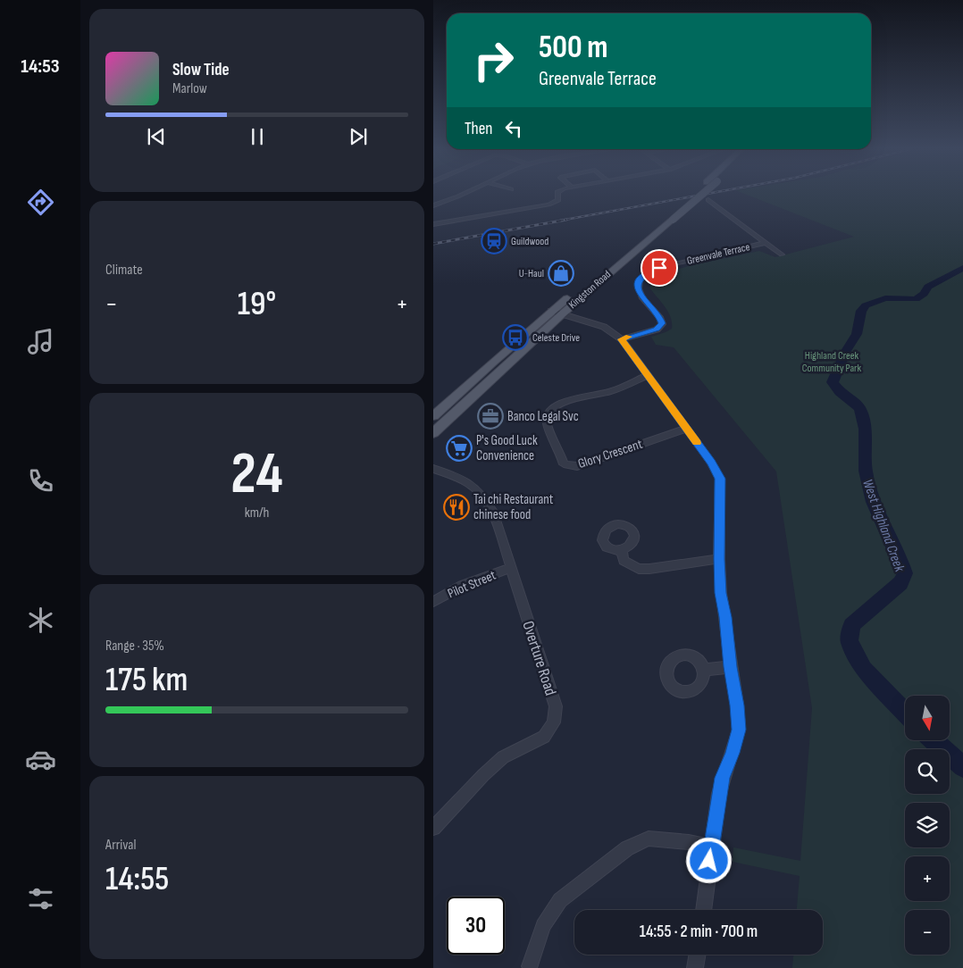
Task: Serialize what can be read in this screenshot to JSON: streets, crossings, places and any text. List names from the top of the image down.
{
  "streets": {
    "main road": ["Kingston Road"],
    "street": [
      "Greenvale Terrace",
      "Glory Crescent",
      "Pilot Street",
      "Overture Road"
    ]
  },
  "crossings": [
    ["Pilot Street", "Overture Road"]
  ],
  "water": ["West Highland Creek"],
  "parks": ["Highland Creek Community Park"],
  "places": {
    "station": ["Guildwood"],
    "shop": ["U-Haul"],
    "bus stop": ["Celeste Drive"],
    "office": ["Banco Legal Svc"],
    "supermarket": ["P's Good Luck Convenience"],
    "restaurant": ["Tai chi Restaurant chinese food"]
  },
  "north": "bottom",
  "page": {
    "tabs": "14:53",
    "turn": ["500 m", "Greenvale Terrace"],
    "song": ["Slow Tide", "Marlow"],
    "then": "Then",
    "tile": [
      "Climate",
      ["24", "km/h"],
      ["Range · 35%", "175 km"],
      ["Arrival", "14:55"]
    ],
    "heat": ["−", "19°", "+"],
    "map_buttons": ["+", "−"],
    "limit": "30",
    "trip": "14:55 · 2 min · 700 m"
  }
}
